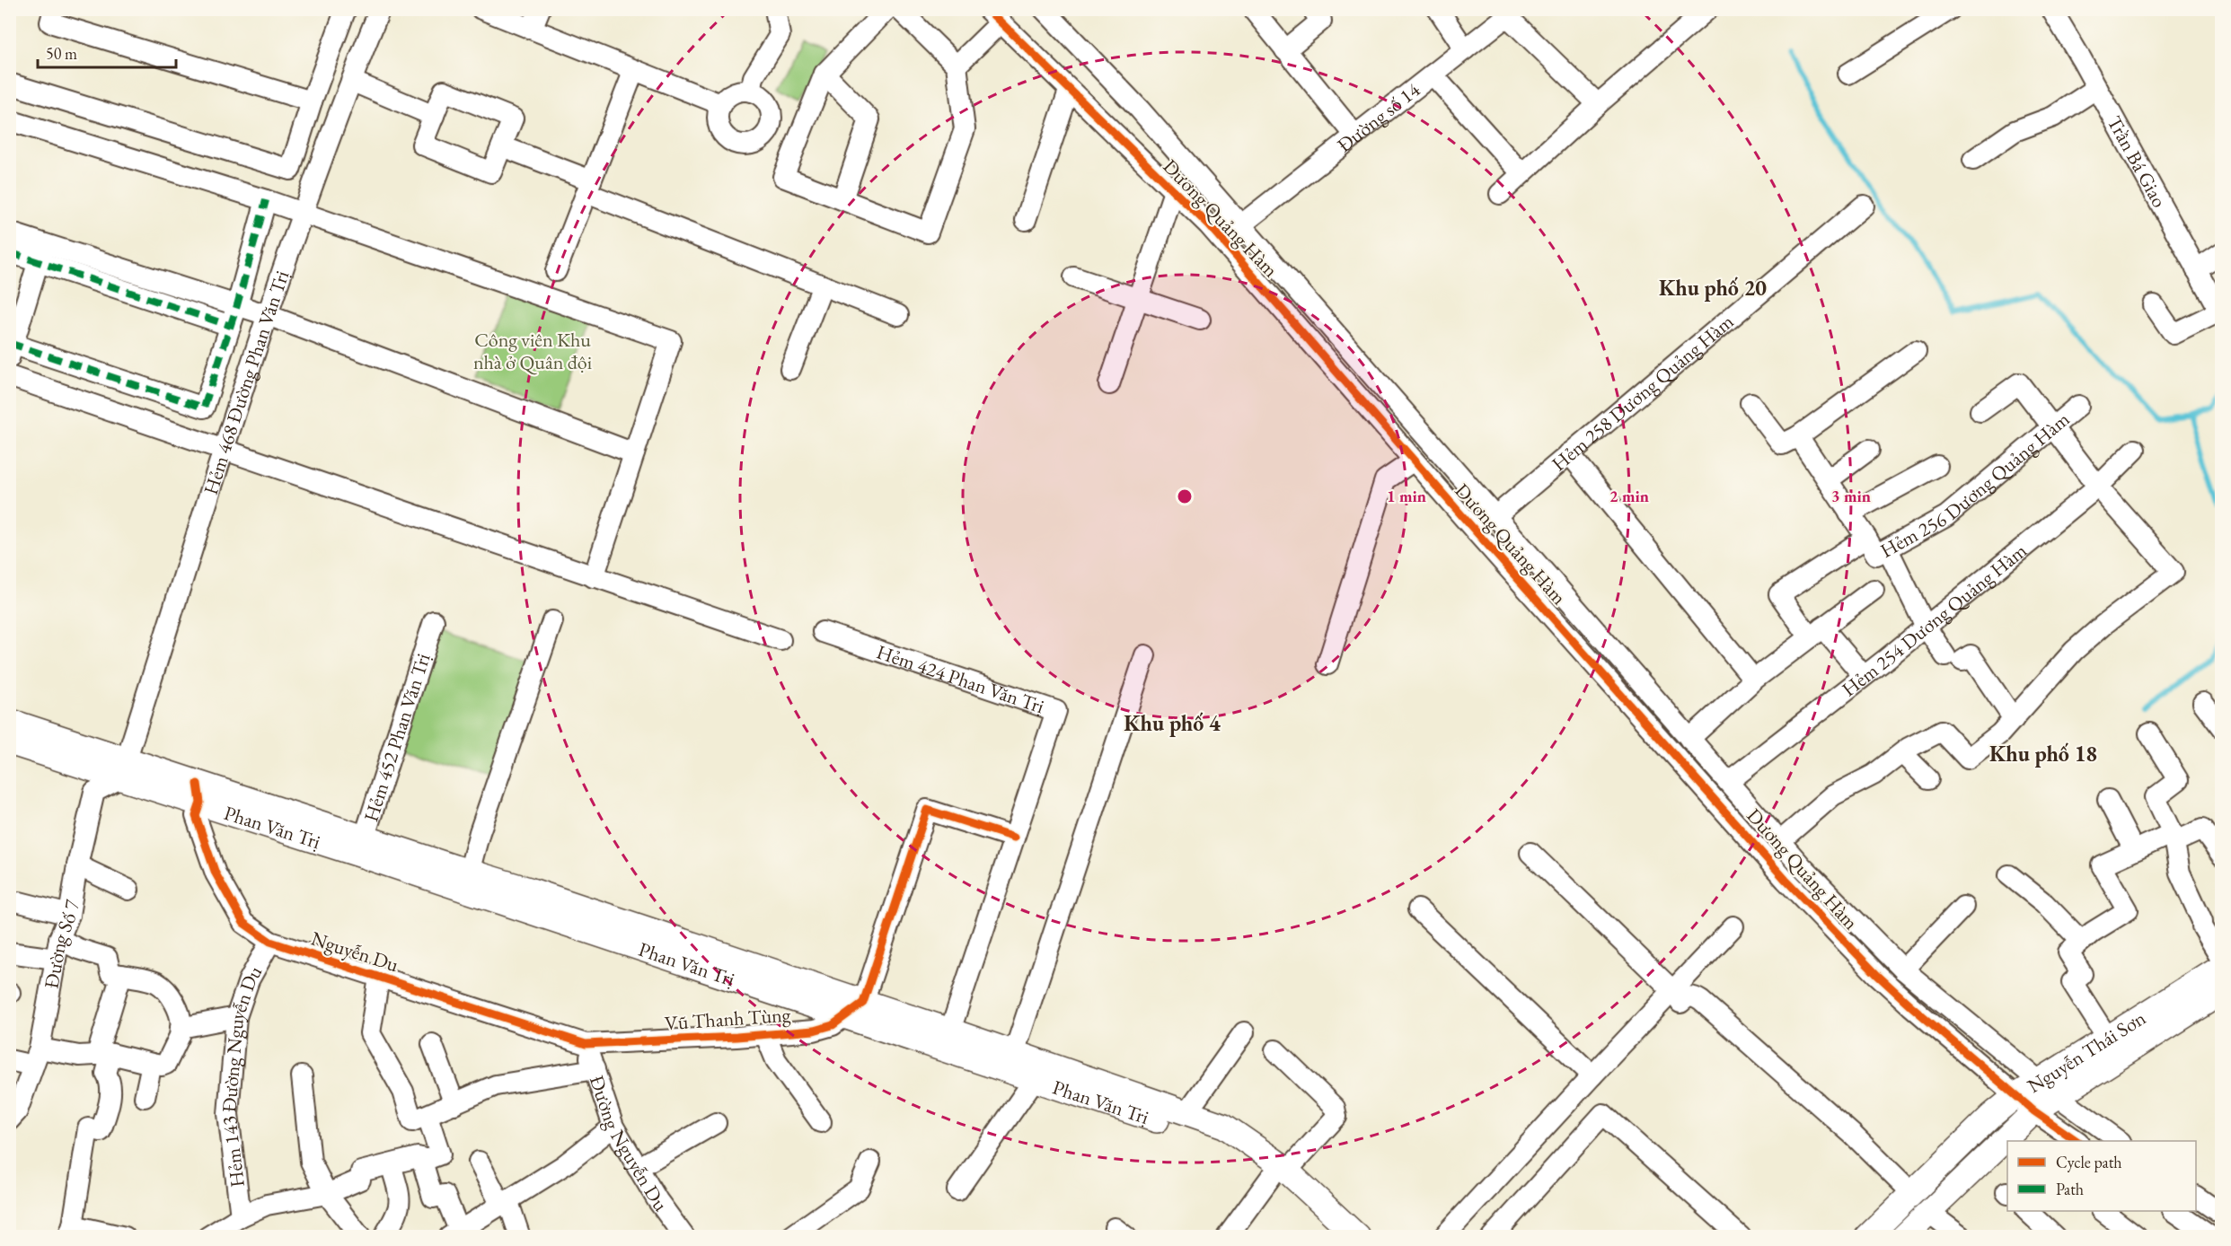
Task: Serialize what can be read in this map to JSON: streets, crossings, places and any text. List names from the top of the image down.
{
  "streets": {
    "main road": ["Phan Văn Trị", "Nguyễn Thái Sơn"],
    "street": [
      "Đường số 14",
      "Trần Bá Giao",
      "Dương Quảng Hàm",
      "Hẻm 468 Đường Phan Văn Trị",
      "Hẻm 258 Dương Quảng Hàm",
      "Hẻm 256 Dương Quảng Hàm",
      "Hẻm 254 Dương Quảng Hàm",
      "Hẻm 424 Phan Văn Trị",
      "Hẻm 452 Phan Văn Trị",
      "Đường Số 7",
      "Nguyễn Du",
      "Vũ Thanh Tùng",
      "Hẻm 143 Đường Nguyễn Du",
      "Đường Nguyễn Du"
    ]
  },
  "crossings": [
    ["Đường số 14", "Dương Quảng Hàm"],
    ["Dương Quảng Hàm", "Hẻm 258 Dương Quảng Hàm"],
    ["Dương Quảng Hàm", "Hẻm 254 Dương Quảng Hàm"],
    ["Dương Quảng Hàm", "Nguyễn Thái Sơn"],
    ["Hẻm 468 Đường Phan Văn Trị", "Phan Văn Trị"],
    ["Hẻm 468 Đường Phan Văn Trị", "Đường Số 7"],
    ["Hẻm 424 Phan Văn Trị", "Phan Văn Trị"],
    ["Hẻm 452 Phan Văn Trị", "Phan Văn Trị"],
    ["Phan Văn Trị", "Đường Số 7"],
    ["Phan Văn Trị", "Nguyễn Du"],
    ["Phan Văn Trị", "Vũ Thanh Tùng"],
    ["Nguyễn Du", "Vũ Thanh Tùng"],
    ["Nguyễn Du", "Hẻm 143 Đường Nguyễn Du"],
    ["Nguyễn Du", "Đường Nguyễn Du"],
    ["Vũ Thanh Tùng", "Đường Nguyễn Du"]
  ],
  "districts": ["Khu phố 20", "Khu phố 4", "Khu phố 18"],
  "parks": ["Công viên Khu nhà ở Quân đội"],
  "legend": ["Cycle path", "Path"],
  "scale_bar": "50 m",
  "rings": ["1 min", "2 min", "3 min"]
}
